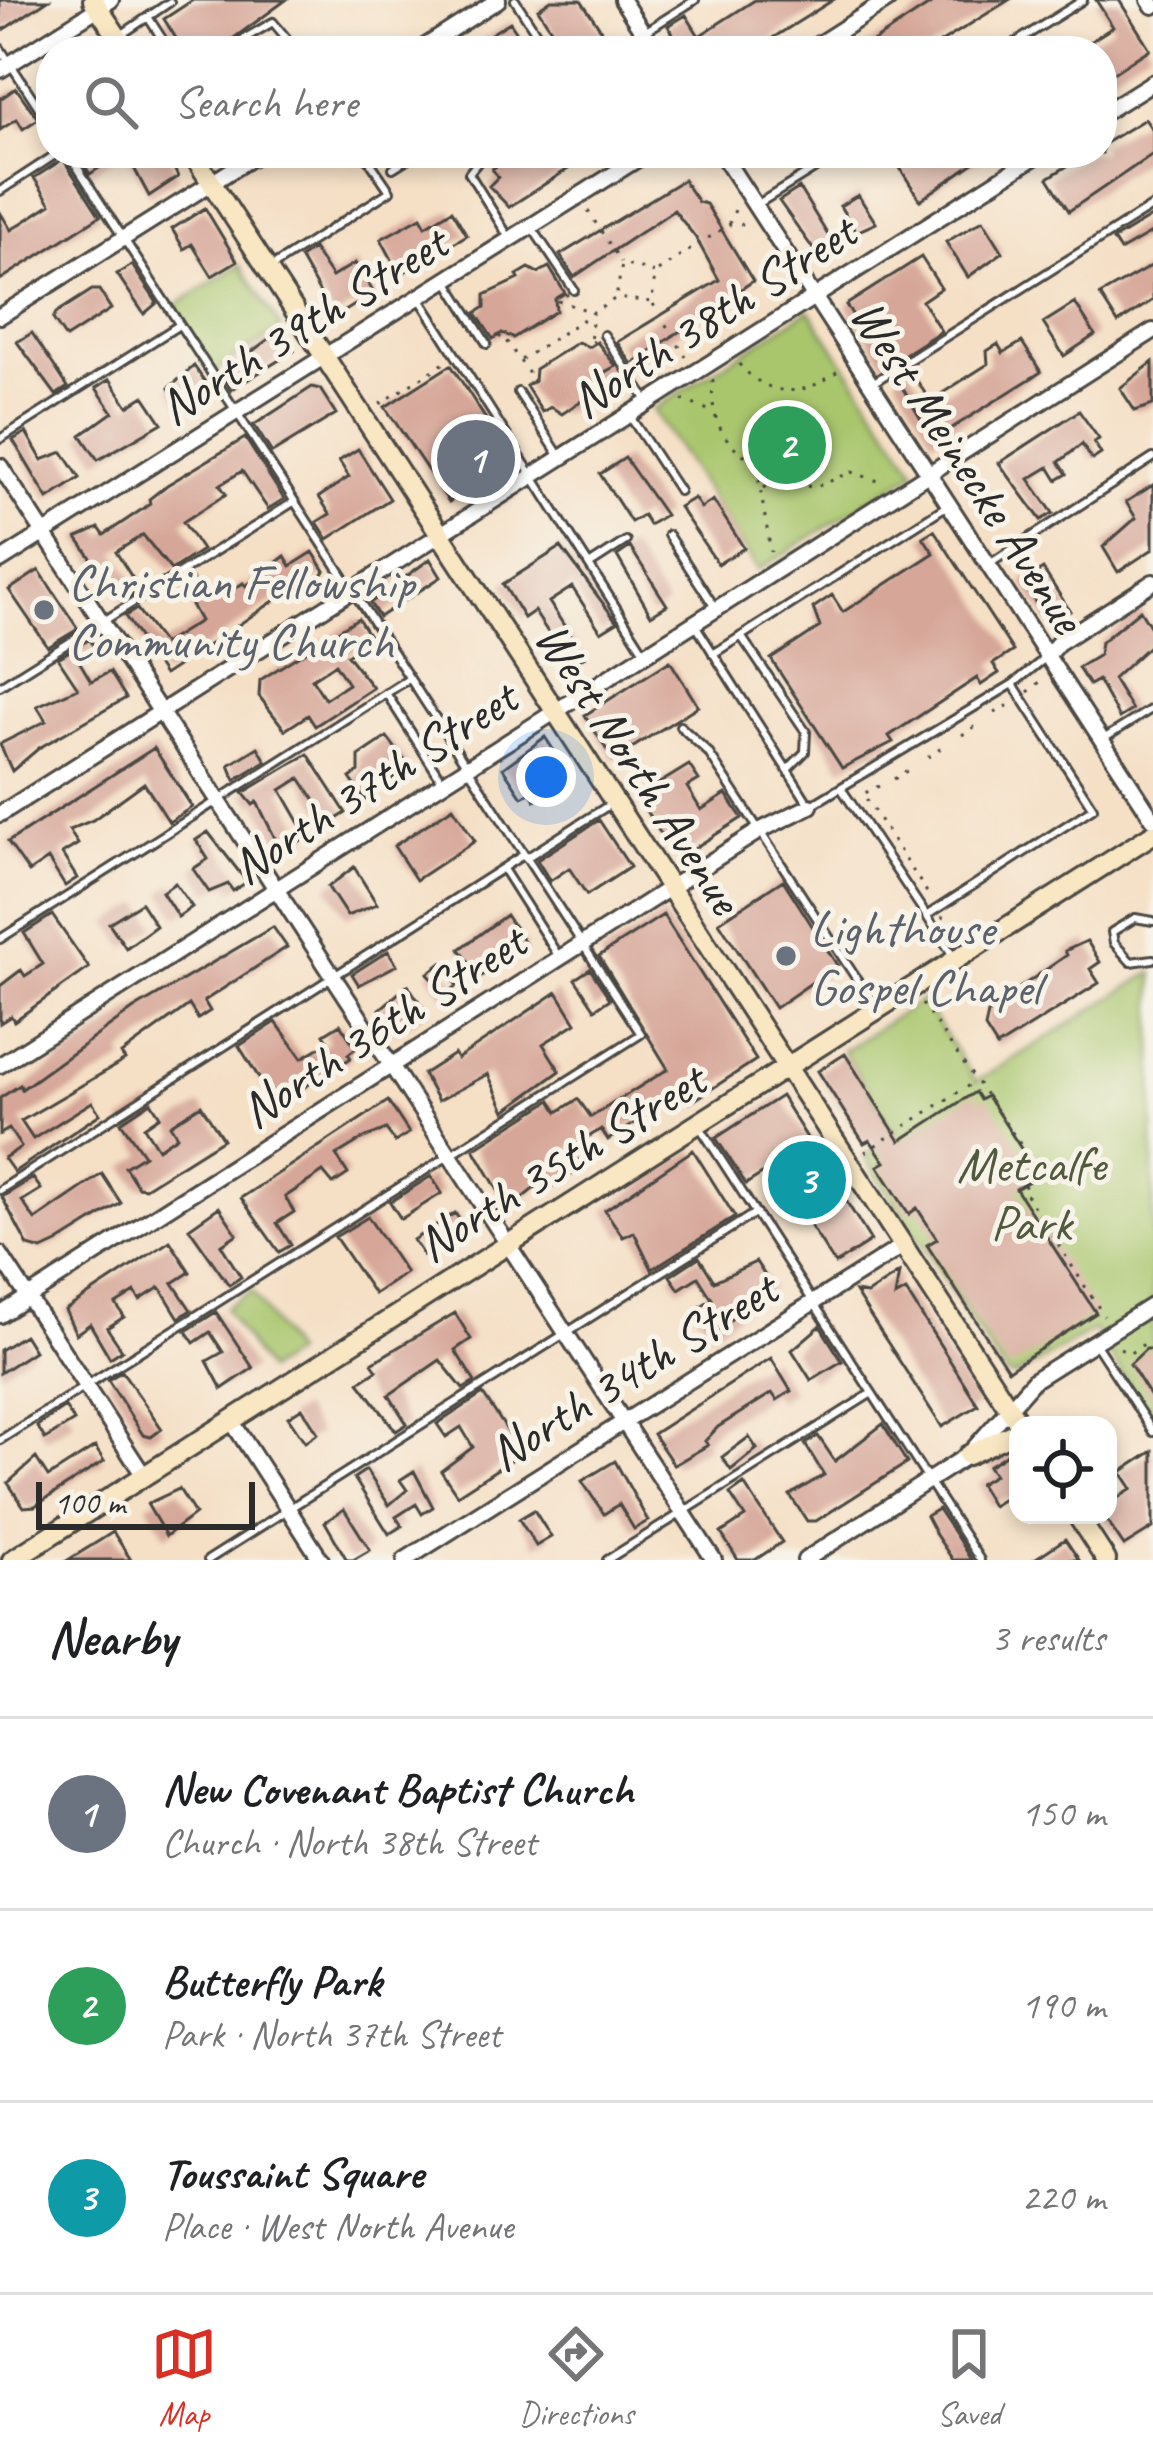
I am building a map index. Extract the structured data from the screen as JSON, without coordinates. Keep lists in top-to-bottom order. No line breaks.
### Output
{"streets":{"main road":["West North Avenue","North 35th Street"],"street":["North 38th Street","North 39th Street","West Meinecke Avenue","North 37th Street","North 36th Street","North 34th Street"]},"crossings":[["North 38th Street","West Meinecke Avenue"],["North 38th Street","West North Avenue"],["North 39th Street","West North Avenue"],["West Meinecke Avenue","North 37th Street"],["West North Avenue","North 37th Street"],["West North Avenue","North 36th Street"],["West North Avenue","North 35th Street"],["West North Avenue","North 34th Street"]],"parks":["Metcalfe Park"],"places":["Christian Fellowship Community Church","Lighthouse Gospel Chapel"],"scale_bar":"100 m","page":{"search":"Search here","pins":["2","1","3"],"scale":"100 m","heading":["Nearby","3 results"],"list":[{"mark":"1","name":"New Covenant Baptist Church","note":"Church · North 38th Street","value":"150 m"},{"mark":"2","name":"Butterfly Park","note":"Park · North 37th Street","value":"190 m"},{"mark":"3","name":"Toussaint Square","note":"Place · West North Avenue","value":"220 m"}],"nav":["Map","Directions","Saved"]}}
